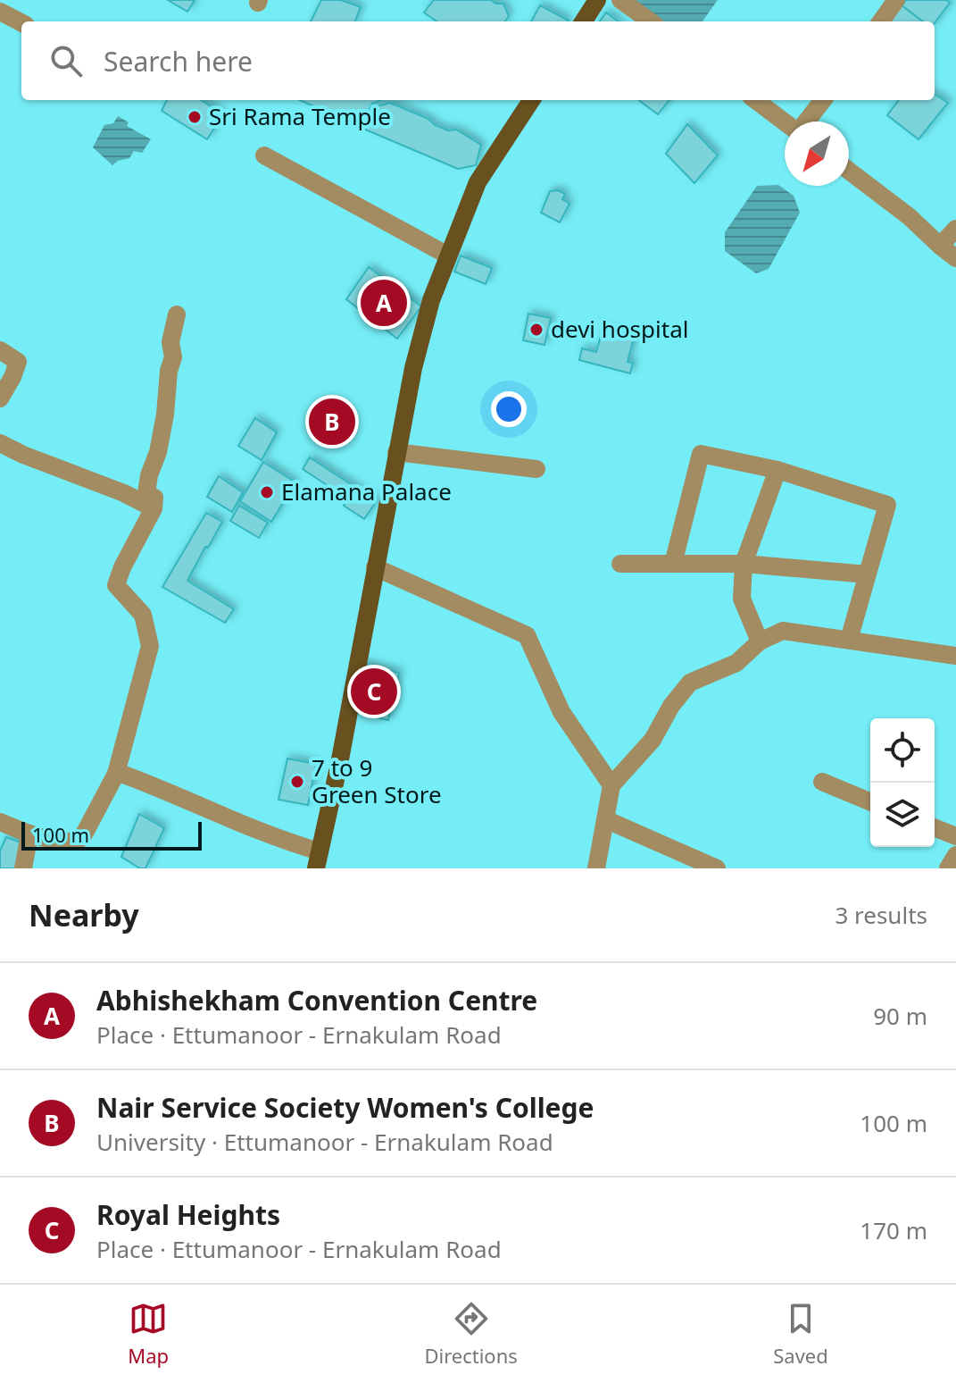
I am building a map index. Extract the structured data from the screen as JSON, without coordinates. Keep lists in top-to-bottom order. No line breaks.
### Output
{"places":["Sri Rama Temple","devi hospital","Elamana Palace","7 to 9 Green Store"],"scale_bar":"100 m","north":"bottom left","page":{"search":"Search here","pins":["A","B","C"],"scale":"100 m","heading":["Nearby","3 results"],"list":[{"mark":"A","name":"Abhishekham Convention Centre","note":"Place · Ettumanoor - Ernakulam Road","value":"90 m"},{"mark":"B","name":"Nair Service Society Women's College","note":"University · Ettumanoor - Ernakulam Road","value":"100 m"},{"mark":"C","name":"Royal Heights","note":"Place · Ettumanoor - Ernakulam Road","value":"170 m"}],"nav":["Map","Directions","Saved"]}}
